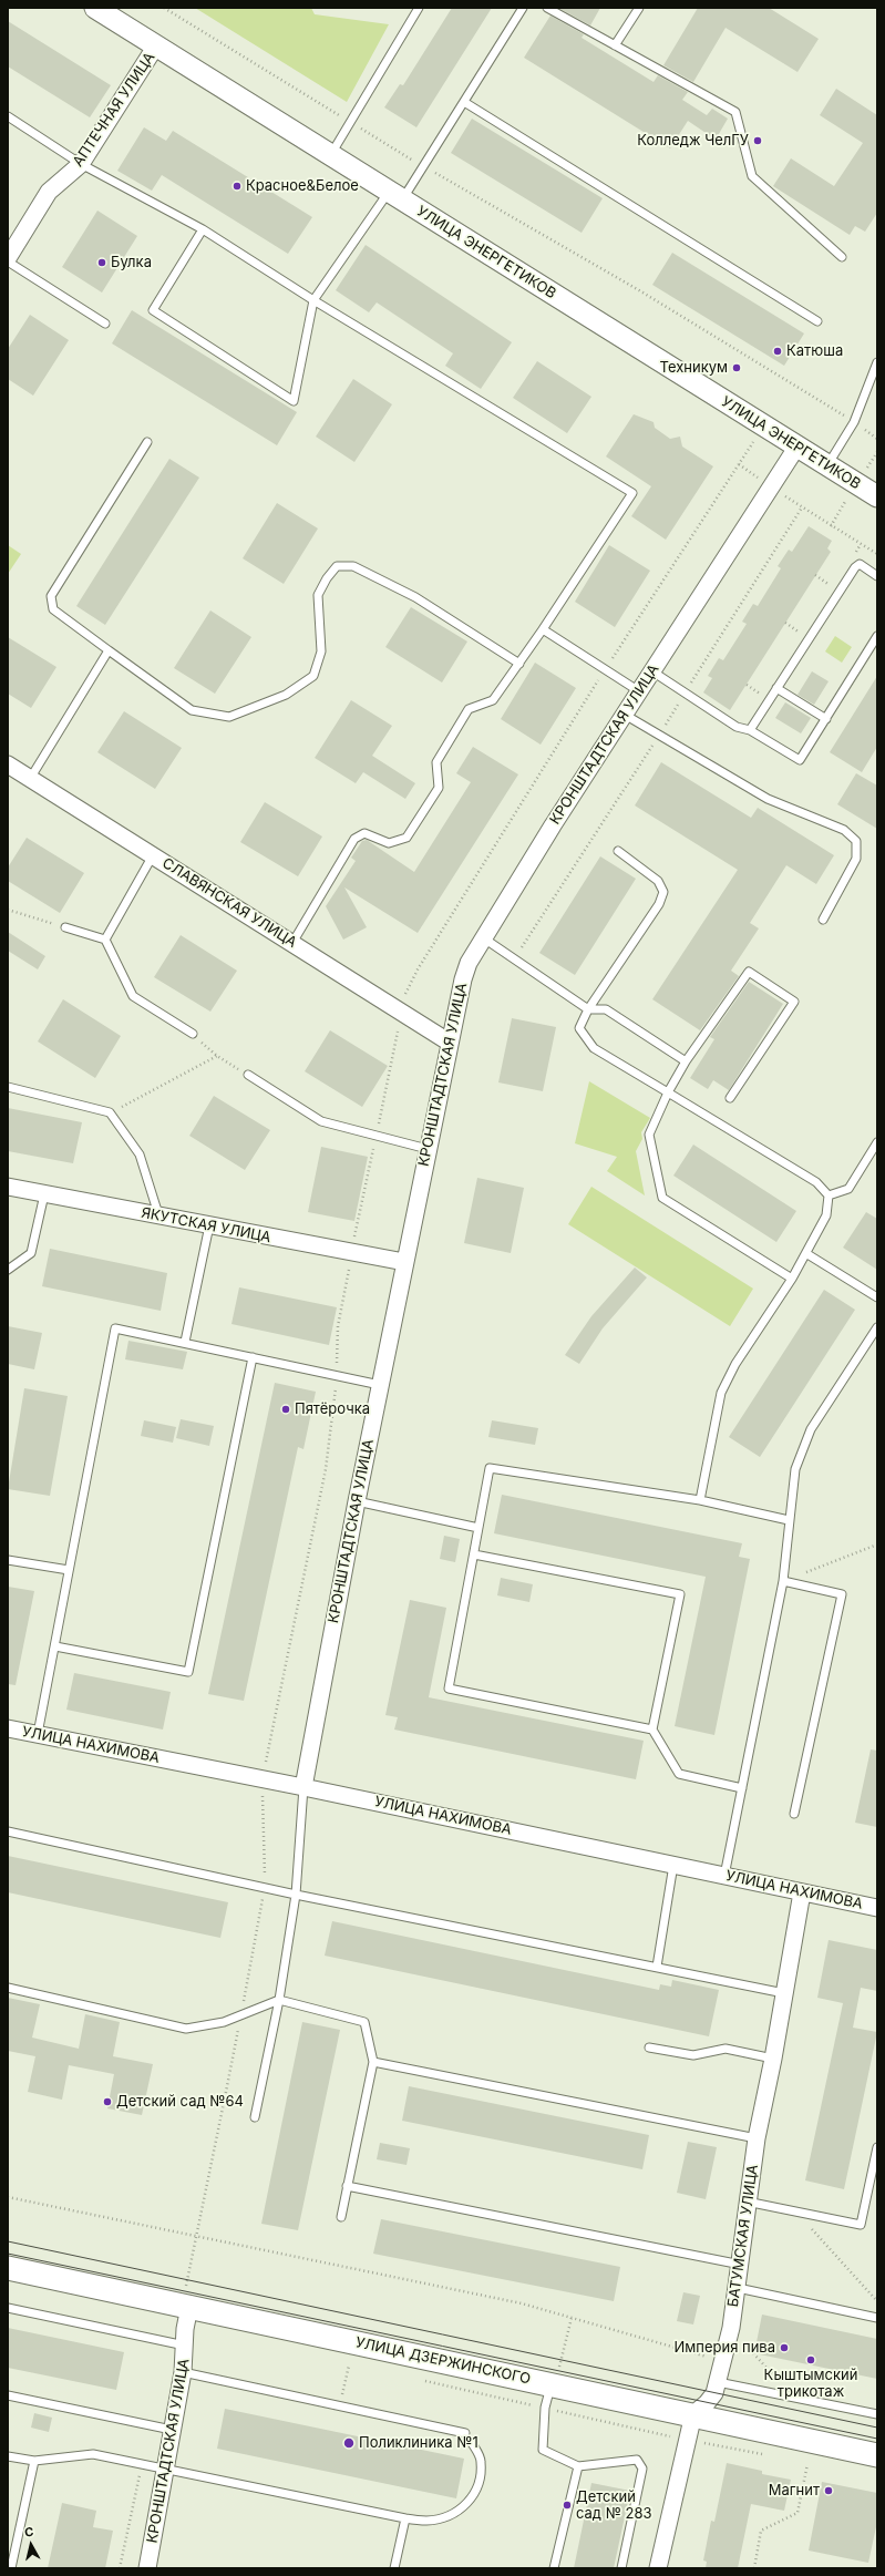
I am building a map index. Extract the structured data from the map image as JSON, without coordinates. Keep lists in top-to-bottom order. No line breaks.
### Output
{"streets":{"main road":["УЛИЦА ДЗЕРЖИНСКОГО"],"street":["АПТЕЧНАЯ УЛИЦА","УЛИЦА ЭНЕРГЕТИКОВ","КРОНШТАДТСКАЯ УЛИЦА","СЛАВЯНСКАЯ УЛИЦА","ЯКУТСКАЯ УЛИЦА","УЛИЦА НАХИМОВА","БАТУМСКАЯ УЛИЦА"]},"crossings":[["АПТЕЧНАЯ УЛИЦА","УЛИЦА ЭНЕРГЕТИКОВ"],["УЛИЦА ЭНЕРГЕТИКОВ","КРОНШТАДТСКАЯ УЛИЦА"],["КРОНШТАДТСКАЯ УЛИЦА","СЛАВЯНСКАЯ УЛИЦА"],["КРОНШТАДТСКАЯ УЛИЦА","ЯКУТСКАЯ УЛИЦА"],["КРОНШТАДТСКАЯ УЛИЦА","УЛИЦА НАХИМОВА"],["КРОНШТАДТСКАЯ УЛИЦА","УЛИЦА ДЗЕРЖИНСКОГО"],["УЛИЦА НАХИМОВА","БАТУМСКАЯ УЛИЦА"],["БАТУМСКАЯ УЛИЦА","УЛИЦА ДЗЕРЖИНСКОГО"]],"places":["Колледж ЧелГУ","Красное&Белое","Булка","Катюша","Техникум","Пятёрочка","Детский сад №64","Империя пива","Кыштымский трикотаж","Поликлиника №1","Магнит","Детский сад № 283"],"north":"top"}
